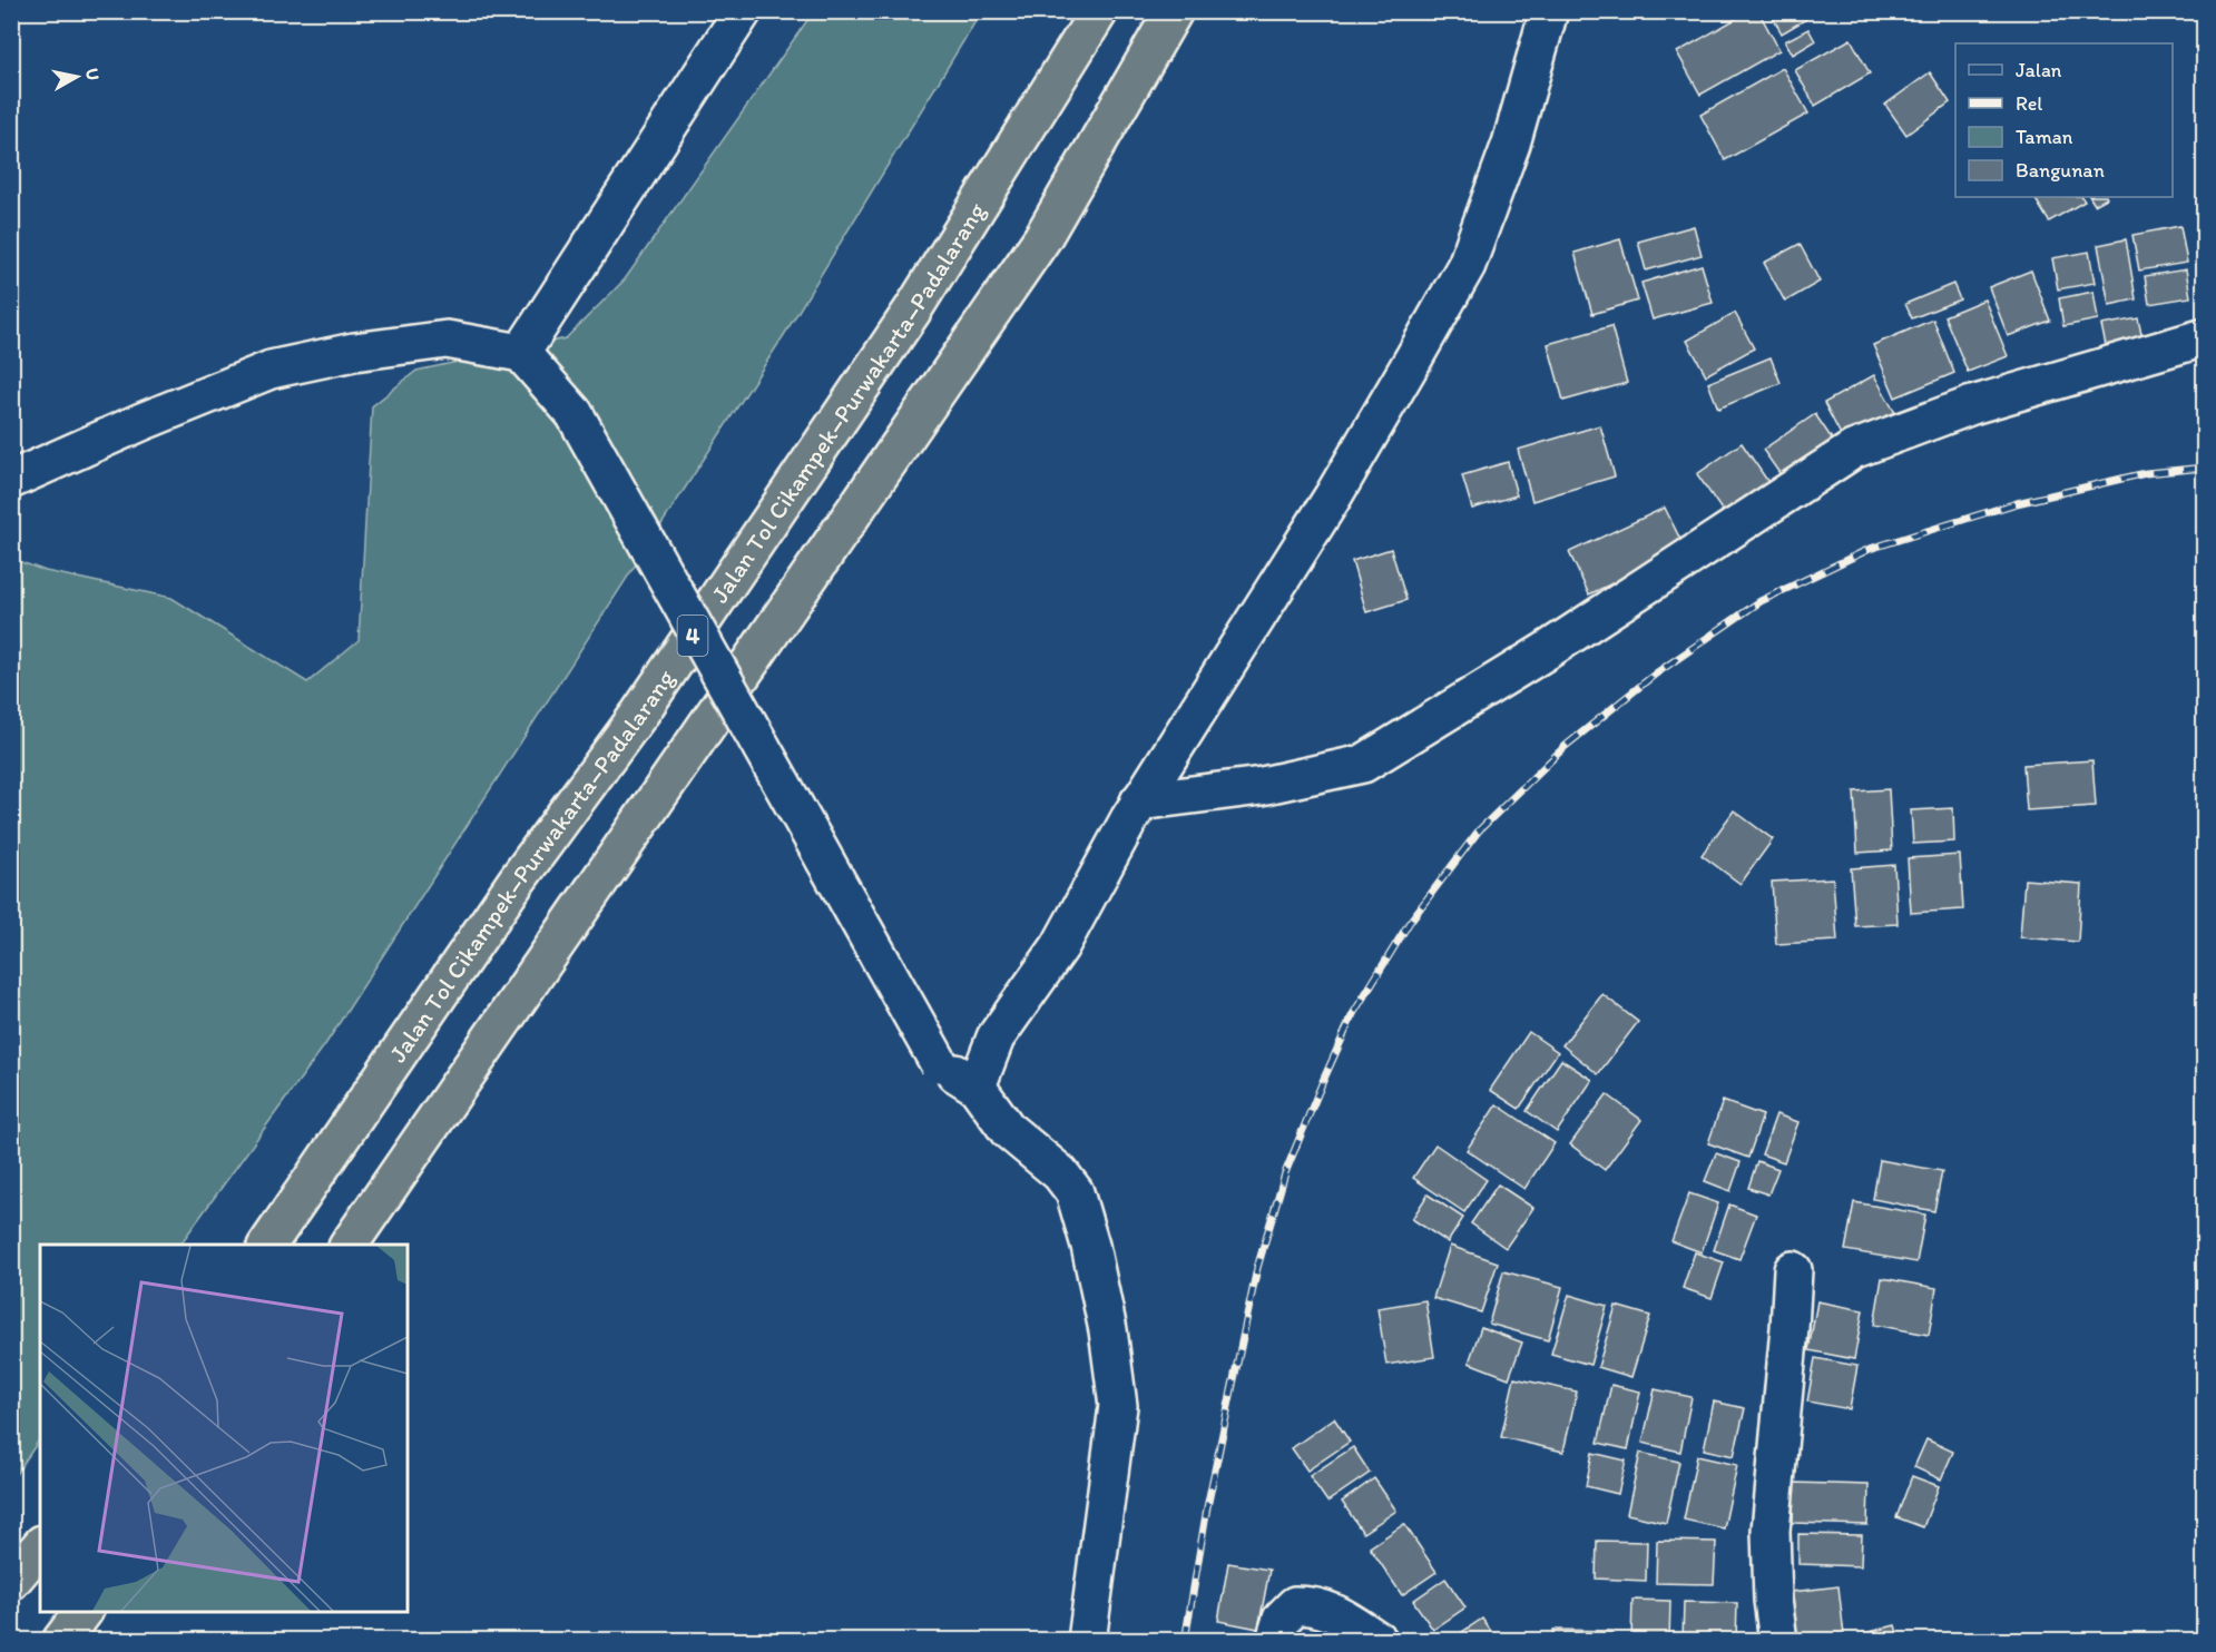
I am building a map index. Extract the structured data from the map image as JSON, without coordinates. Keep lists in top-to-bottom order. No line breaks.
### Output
{"streets":{"highway":["Jalan Tol Cikampek–Purwakarta–Padalarang","4"]},"legend":["Jalan","Rel","Taman","Bangunan"],"north":"right"}
